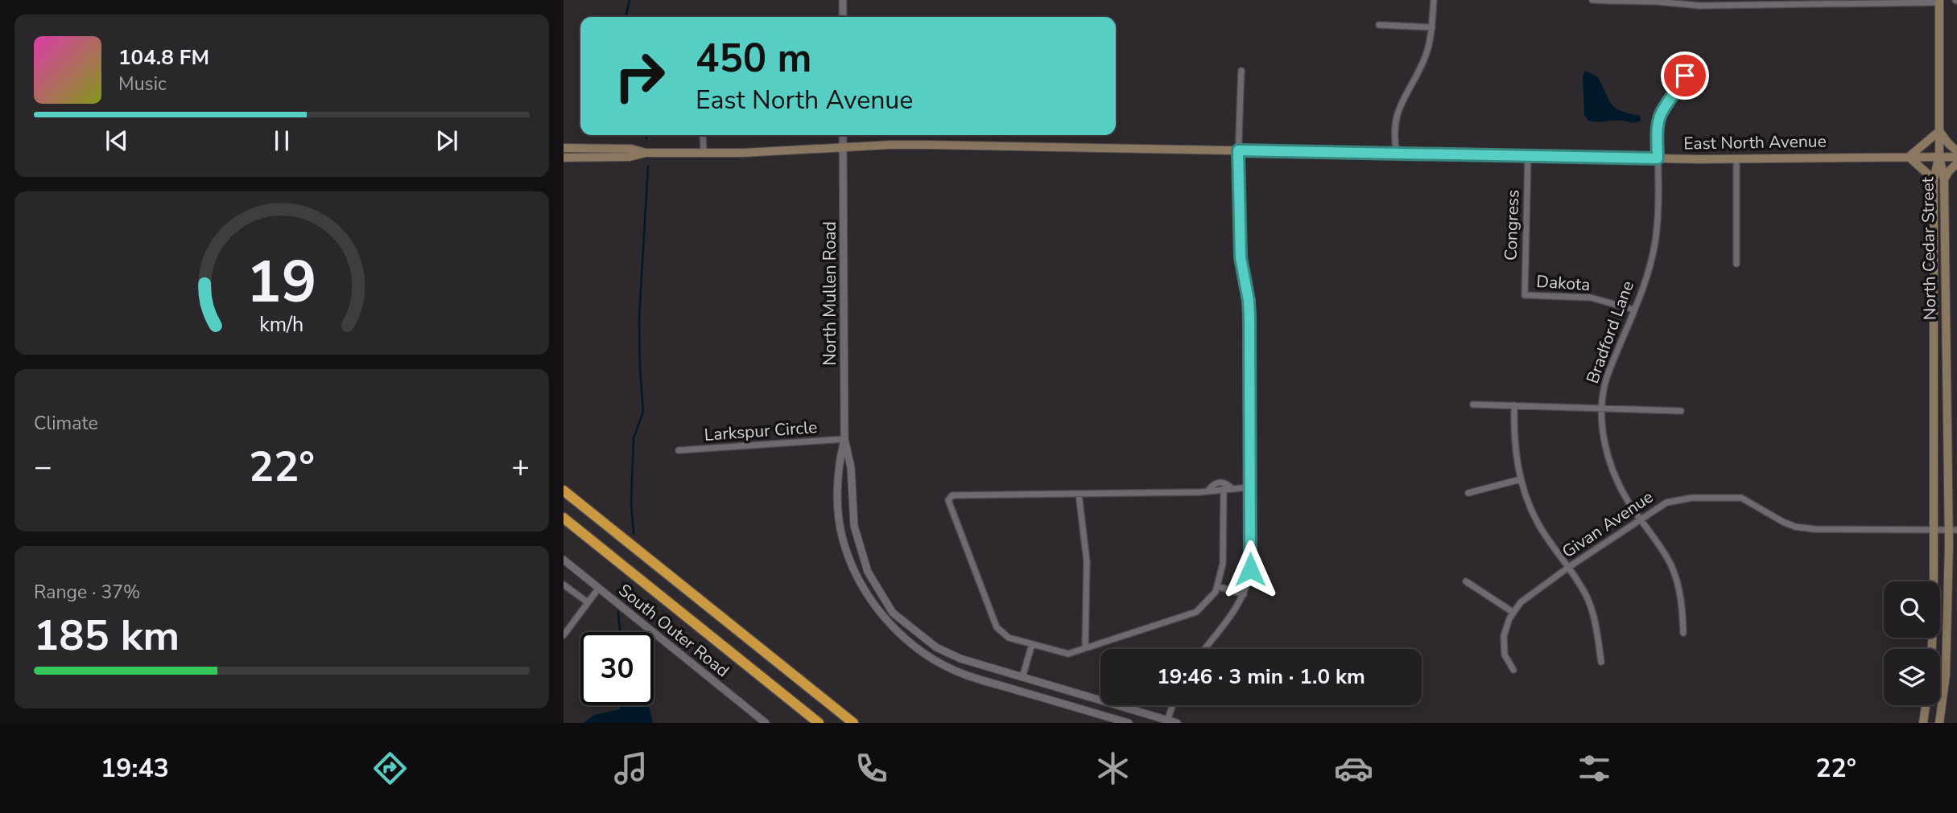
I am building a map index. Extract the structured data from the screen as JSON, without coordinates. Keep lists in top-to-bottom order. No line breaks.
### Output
{"streets":{"main road":["East North Avenue","North Cedar Street"],"street":["Congress","Dakota","North Mullen Road","Bradford Lane","Larkspur Circle","Givan Avenue","South Outer Road"]},"crossings":[["East North Avenue","Congress"],["East North Avenue","North Cedar Street"],["East North Avenue","North Mullen Road"],["East North Avenue","Bradford Lane"],["Congress","Dakota"],["North Cedar Street","Givan Avenue"],["Dakota","Bradford Lane"],["North Mullen Road","Larkspur Circle"],["Bradford Lane","Givan Avenue"]],"page":{"turn":["450 m","East North Avenue"],"song":["104.8 FM","Music"],"tile":["Climate",["Range · 37%","185 km"]],"heat":["−","22°","+"],"limit":"30","trip":"19:46 · 3 min · 1.0 km","tabs":["19:43","22°"],"gauge":["19","km/h"]}}
